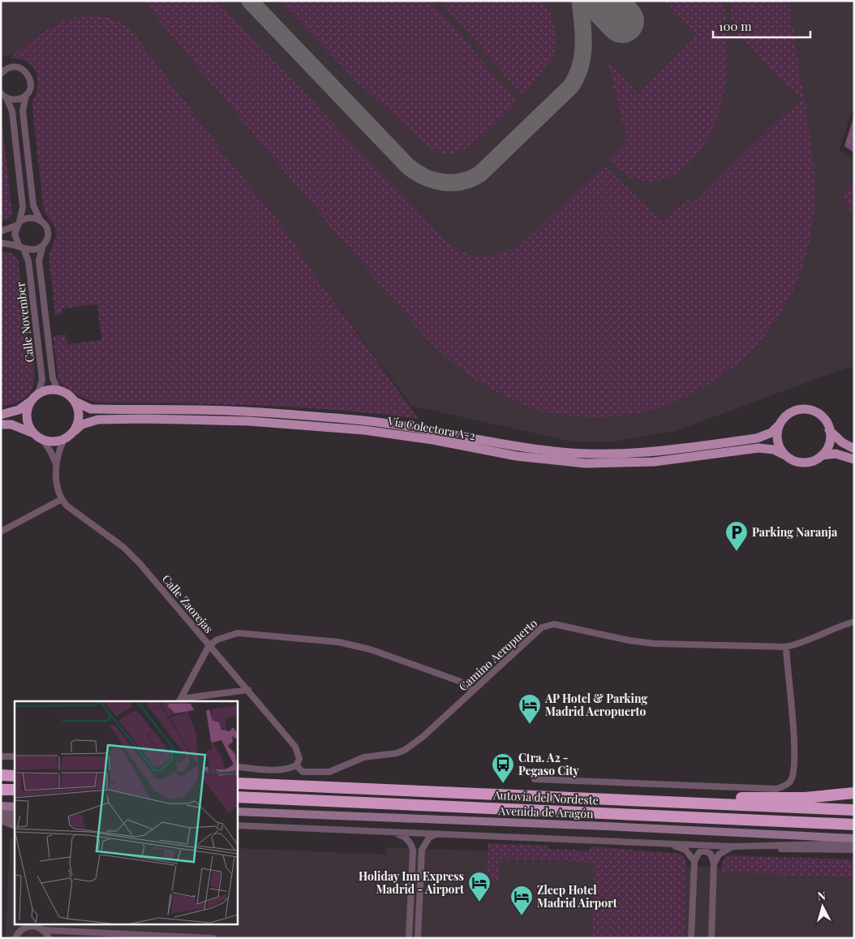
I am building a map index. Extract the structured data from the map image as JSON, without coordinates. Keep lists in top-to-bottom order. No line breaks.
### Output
{"streets":{"highway":["Autovía del Nordeste"],"main road":["Vía Colectora A-2"],"street":["Calle November","Calle Zaorejas","Camino Aeropuerto","Avenida de Aragón"]},"crossings":[["Calle November","Vía Colectora A-2"],["Calle Zaorejas","Camino Aeropuerto"]],"places":{"parking":["Parking Naranja"],"hotel":["AP Hotel & Parking Madrid Aeropuerto","Holiday Inn Express Madrid - Airport","Zleep Hotel Madrid Airport"],"bus stop":["Ctra. A2 - Pegaso City"]},"scale_bar":"100 m","north":"top"}
